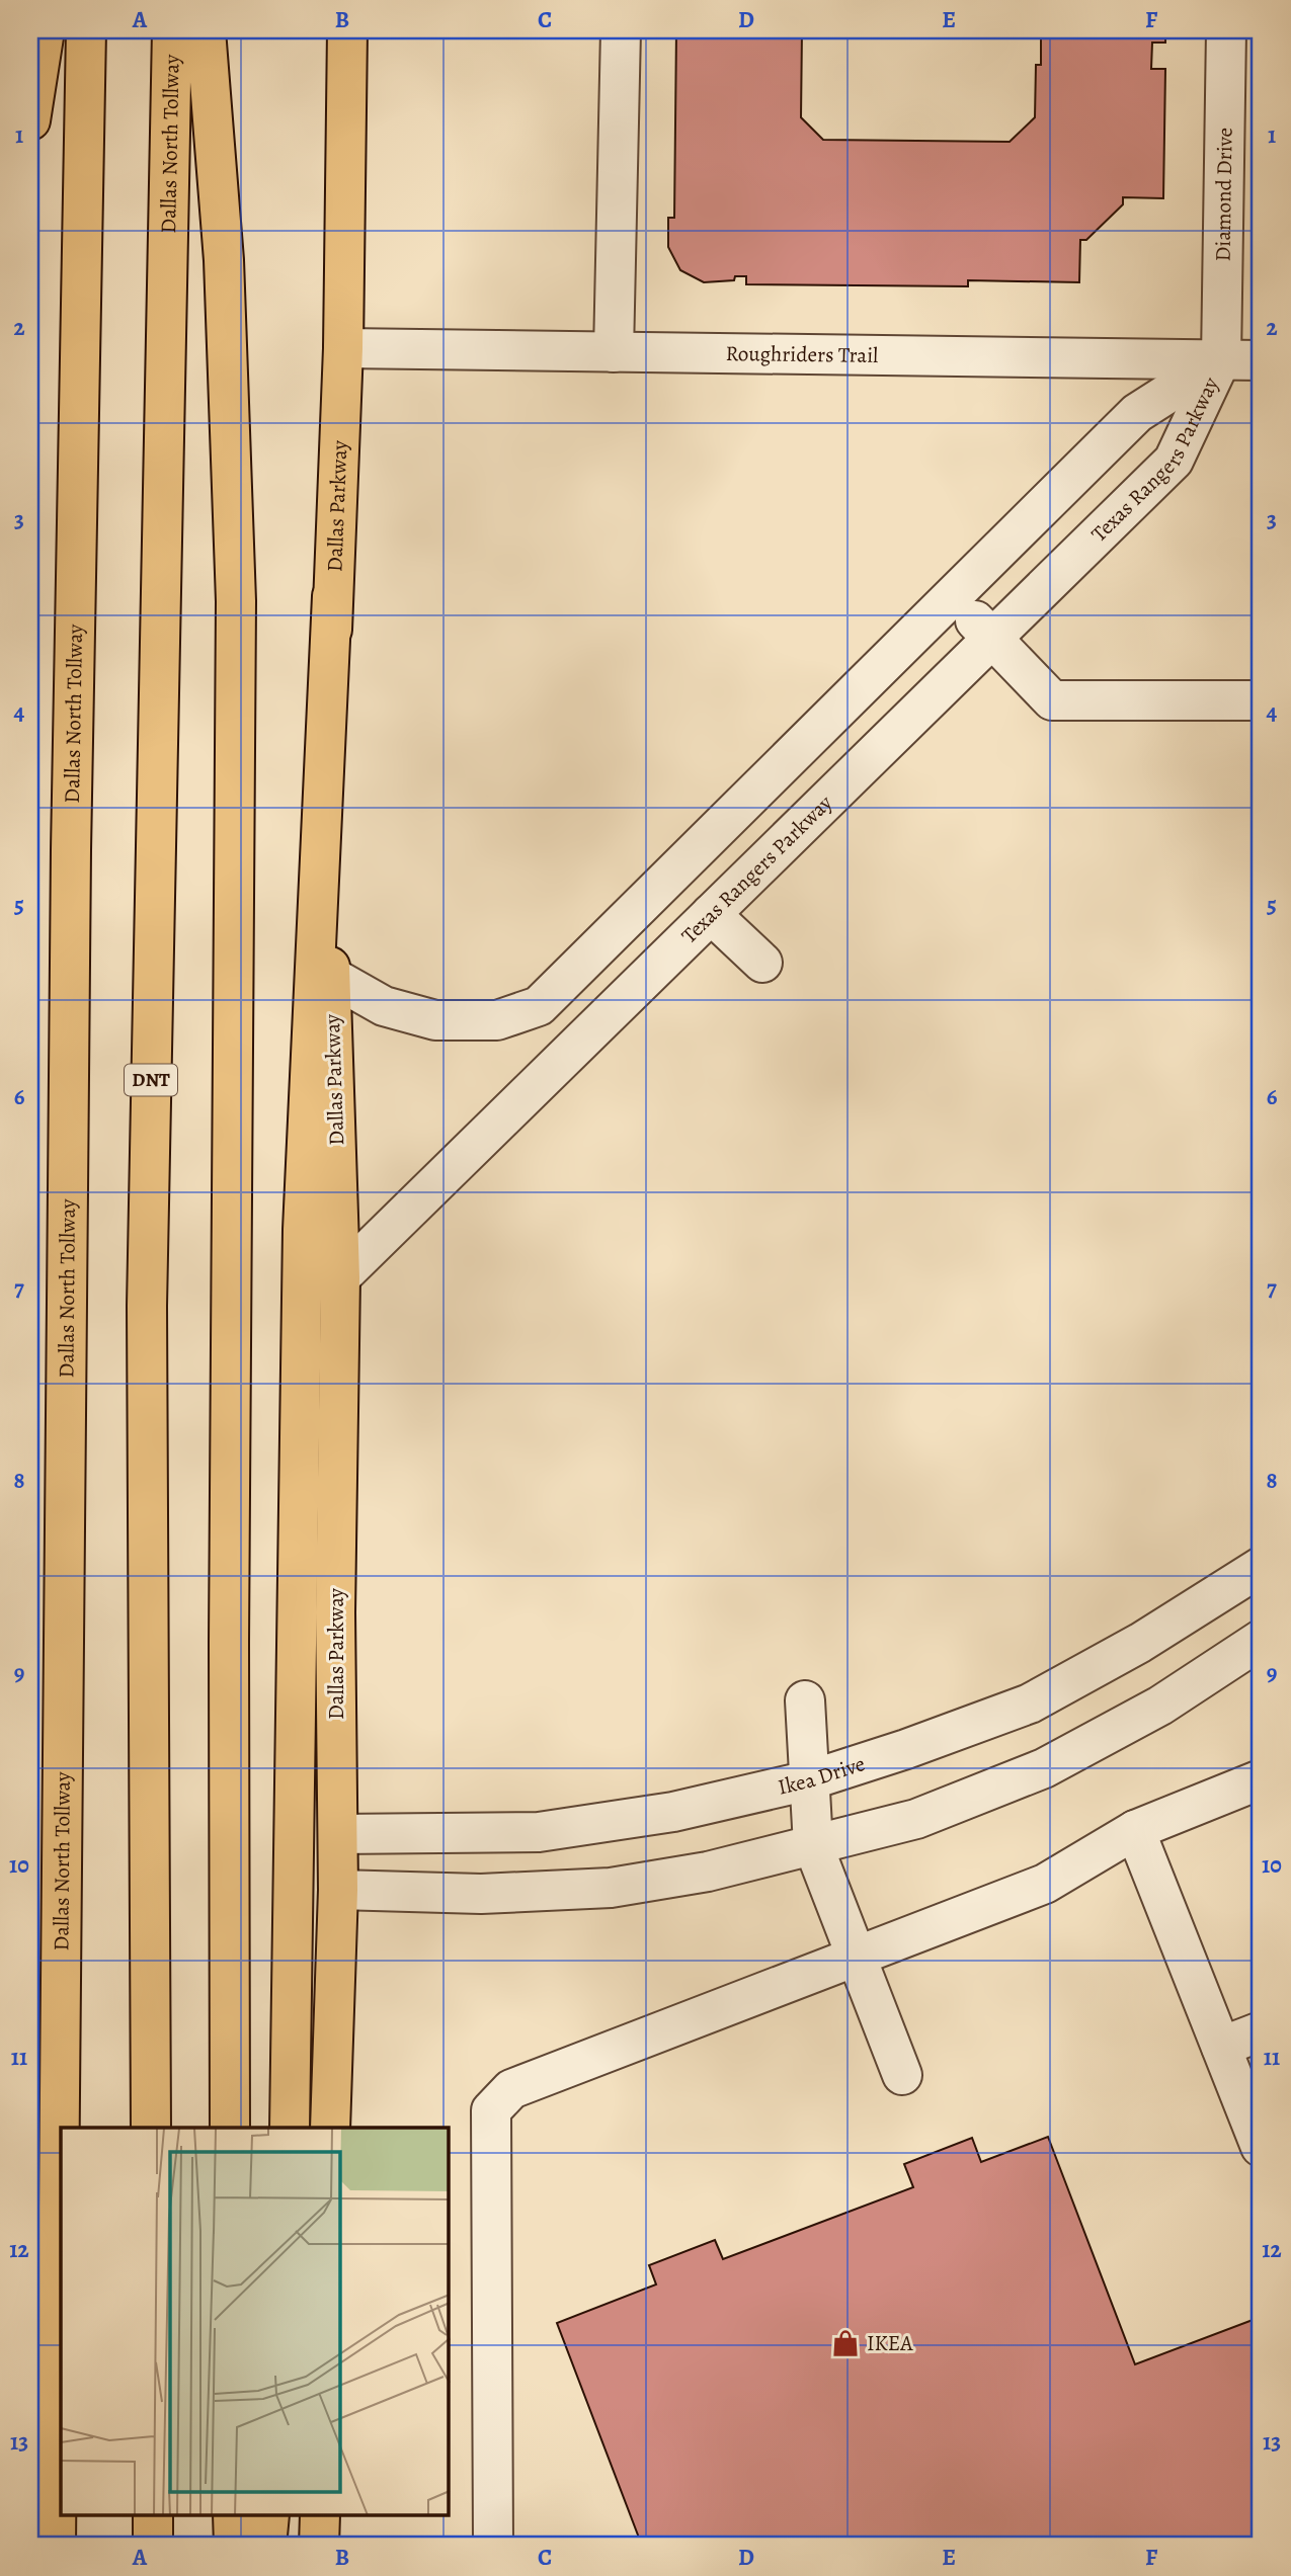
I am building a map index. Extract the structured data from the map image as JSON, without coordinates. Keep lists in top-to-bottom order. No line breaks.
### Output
{"streets":{"main road":["Dallas North Tollway","Dallas Parkway","DNT"],"street":["Diamond Drive","Roughriders Trail","Texas Rangers Parkway","Ikea Drive"]},"crossings":[["Diamond Drive","Roughriders Trail"],["Diamond Drive","Texas Rangers Parkway"],["Roughriders Trail","Texas Rangers Parkway"],["Roughriders Trail","Dallas Parkway"],["Texas Rangers Parkway","Dallas Parkway"],["Dallas Parkway","Ikea Drive"]],"places":{"shop":["IKEA"]},"grid":{"columns":["A","B","C","D","E","F"],"rows":["1","2","3","4","5","6","7","8","9","10","11","12","13"]}}
